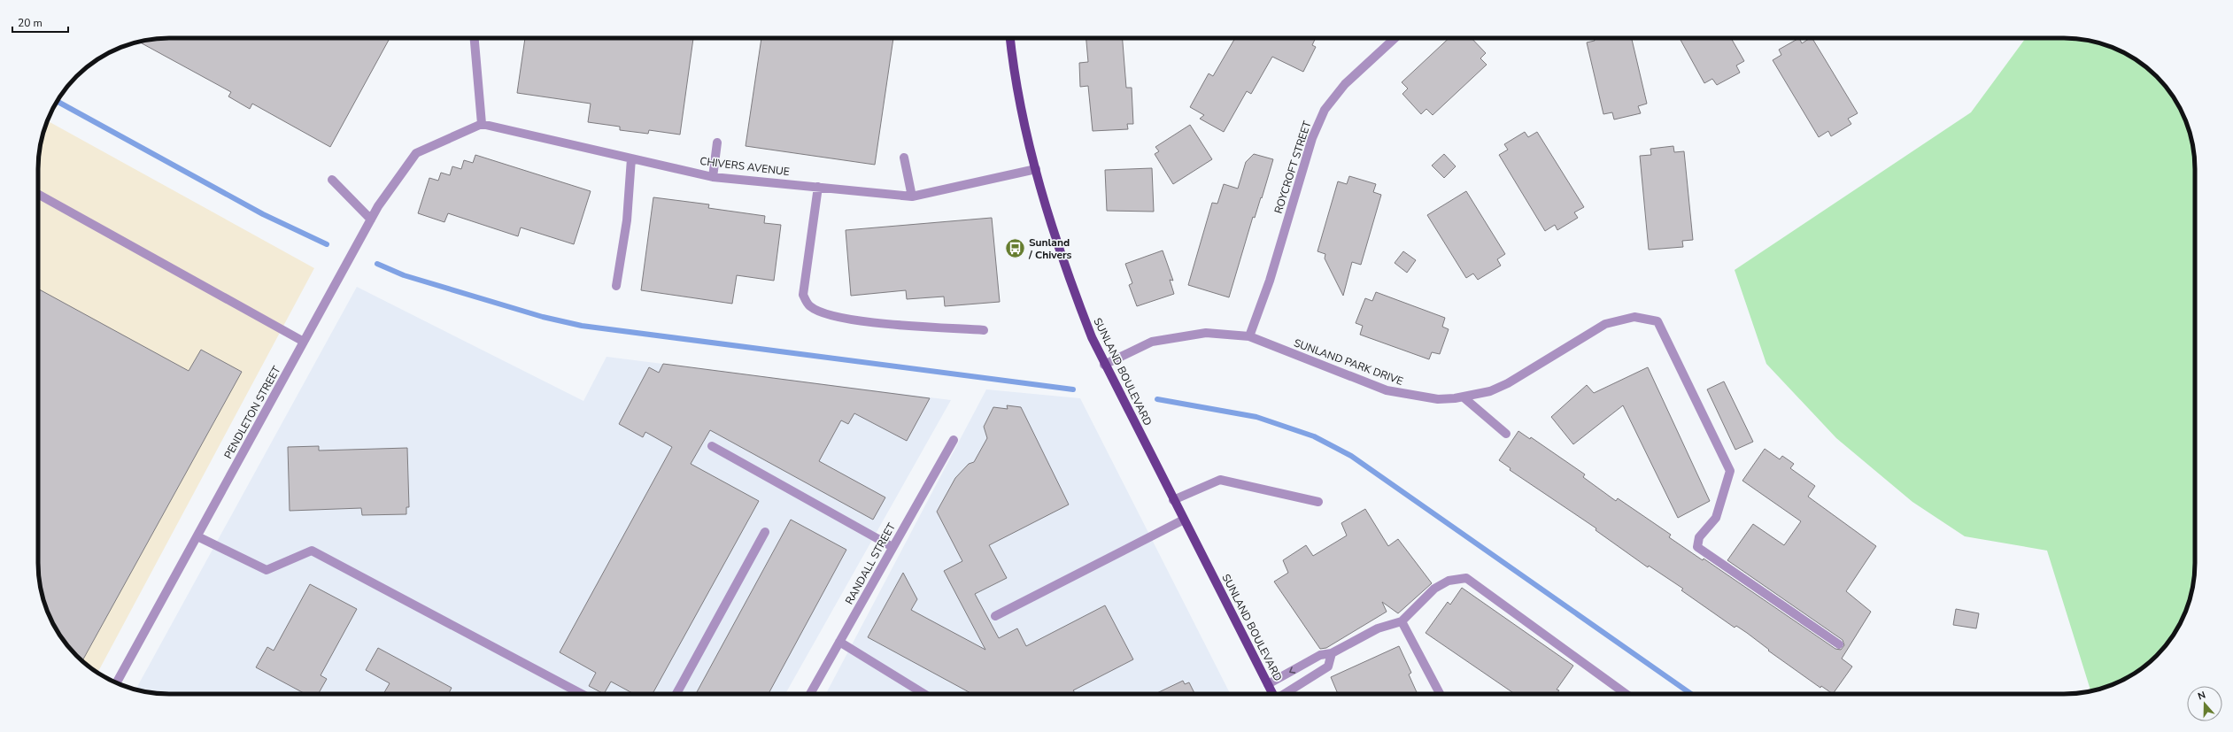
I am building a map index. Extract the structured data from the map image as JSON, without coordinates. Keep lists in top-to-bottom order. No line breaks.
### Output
{"streets":{"main road":["SUNLAND BOULEVARD"],"street":["CHIVERS AVENUE","ROYCROFT STREET","SUNLAND PARK DRIVE","PENDLETON STREET","RANDALL STREET"]},"crossings":[["CHIVERS AVENUE","SUNLAND BOULEVARD"],["CHIVERS AVENUE","PENDLETON STREET"],["ROYCROFT STREET","SUNLAND PARK DRIVE"],["SUNLAND PARK DRIVE","SUNLAND BOULEVARD"]],"places":{"bus stop":["Sunland / Chivers"]},"scale_bar":"20 m","north":"top"}
